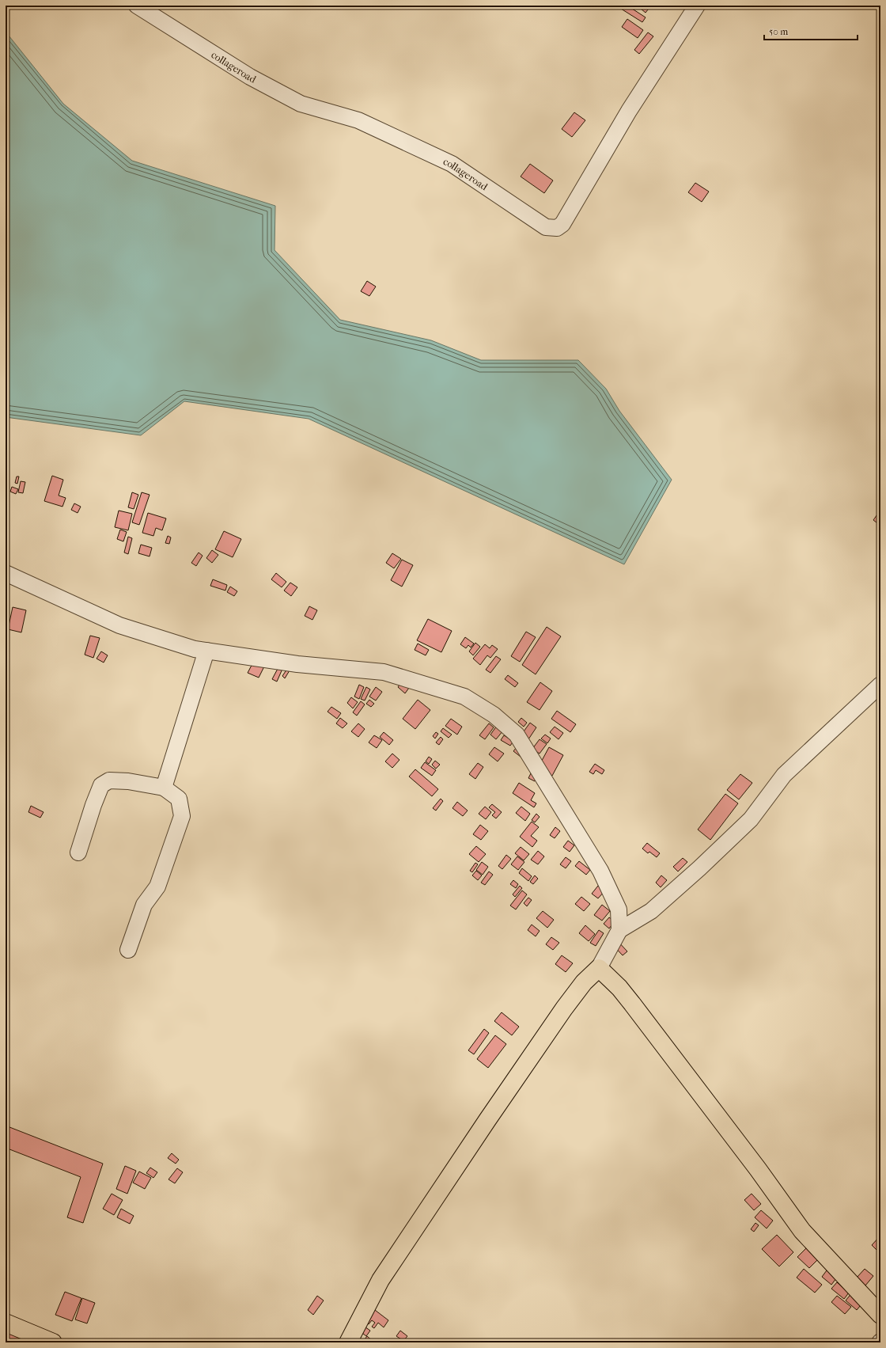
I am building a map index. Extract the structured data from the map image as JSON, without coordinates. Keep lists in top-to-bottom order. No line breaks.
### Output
{"streets":{"street":["collageroad"]},"scale_bar":"50 m"}
